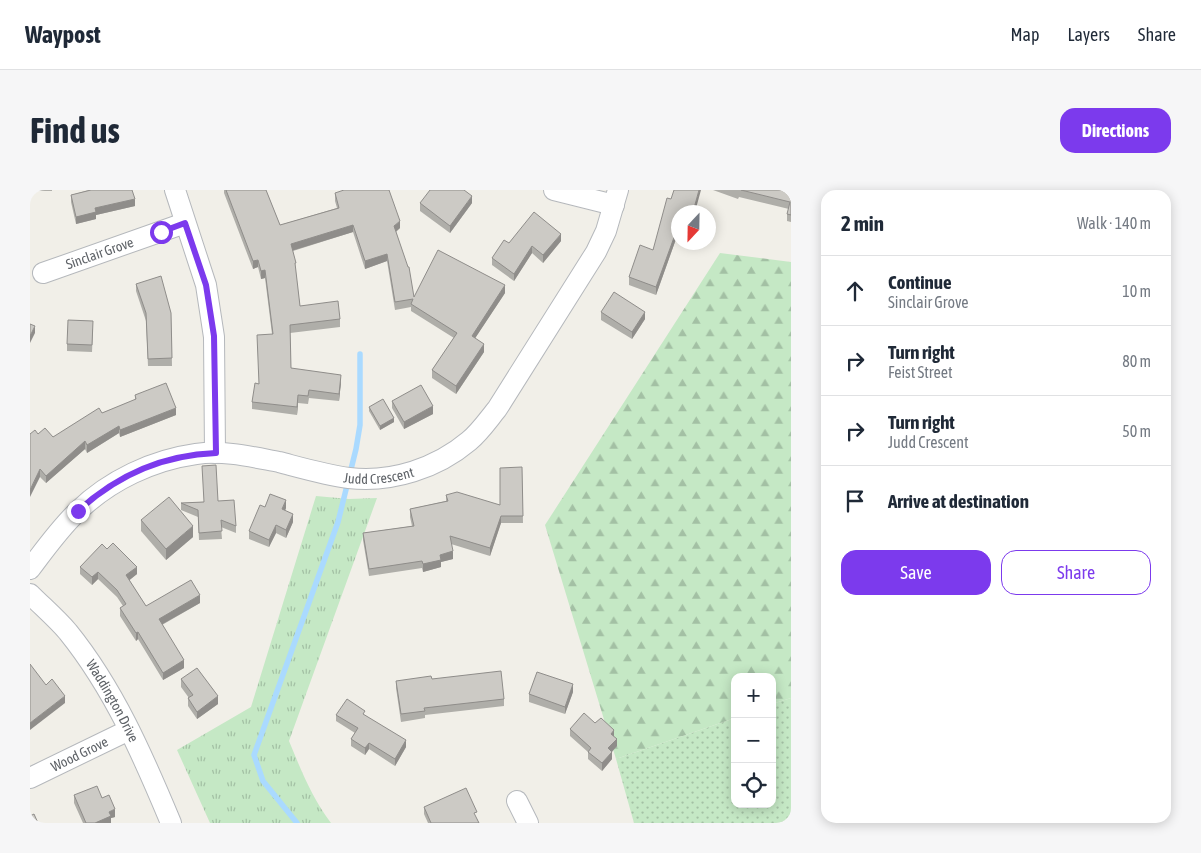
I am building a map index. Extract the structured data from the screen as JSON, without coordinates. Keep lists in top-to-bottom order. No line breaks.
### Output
{"streets":{"street":["Sinclair Grove","Judd Crescent","Waddington Drive","Wood Grove"]},"crossings":[["Waddington Drive","Wood Grove"]],"north":"bottom","page":{"header":"Waypost","nav":["Map","Layers","Share"],"buttons":["Directions",["Save","Share"]],"title":"Find us","heading":["2 min","Walk · 140 m"],"list":[["Continue","Sinclair Grove","10 m"],["Turn right","Feist Street","80 m"],["Turn right","Judd Crescent","50 m"],"Arrive at destination"],"map_buttons":["+","−"]}}
